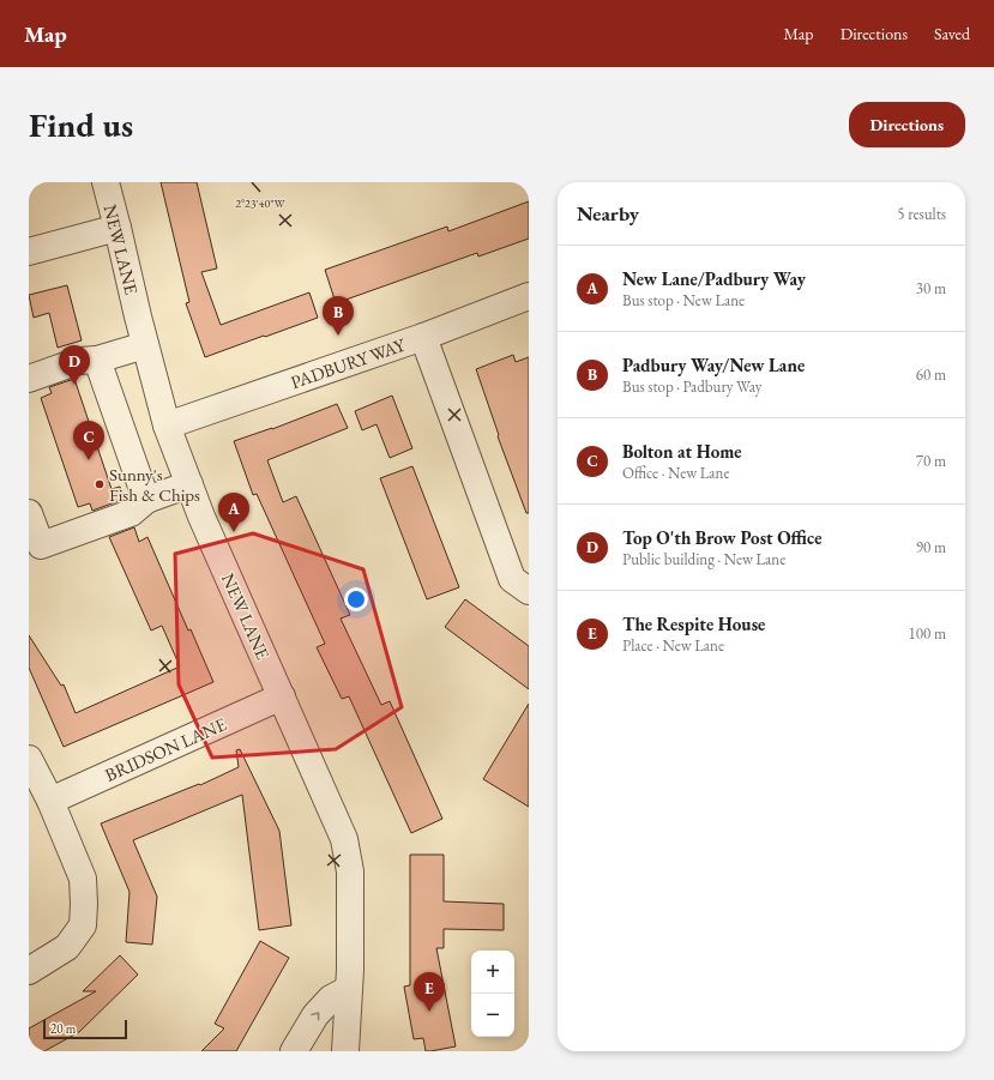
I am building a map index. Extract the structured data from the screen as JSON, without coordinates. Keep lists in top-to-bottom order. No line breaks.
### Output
{"streets":{"street":["NEW LANE","PADBURY WAY","BRIDSON LANE"]},"crossings":[["NEW LANE","PADBURY WAY"],["NEW LANE","BRIDSON LANE"]],"places":["Sunny's Fish & Chips"],"scale_bar":"20 m","page":{"header":"Map","nav":["Map","Directions","Saved"],"buttons":"Directions","title":"Find us","heading":["Nearby","5 results"],"list":[{"mark":"A","name":"New Lane/Padbury Way","note":"Bus stop · New Lane","value":"30 m"},{"mark":"B","name":"Padbury Way/New Lane","note":"Bus stop · Padbury Way","value":"60 m"},{"mark":"C","name":"Bolton at Home","note":"Office · New Lane","value":"70 m"},{"mark":"D","name":"Top O'th Brow Post Office","note":"Public building · New Lane","value":"90 m"},{"mark":"E","name":"The Respite House","note":"Place · New Lane","value":"100 m"}],"pins":["B","D","C","A","E"],"map_buttons":["+","−"],"scale":"20 m"},"coordinates":["2°23'40\"W"]}
